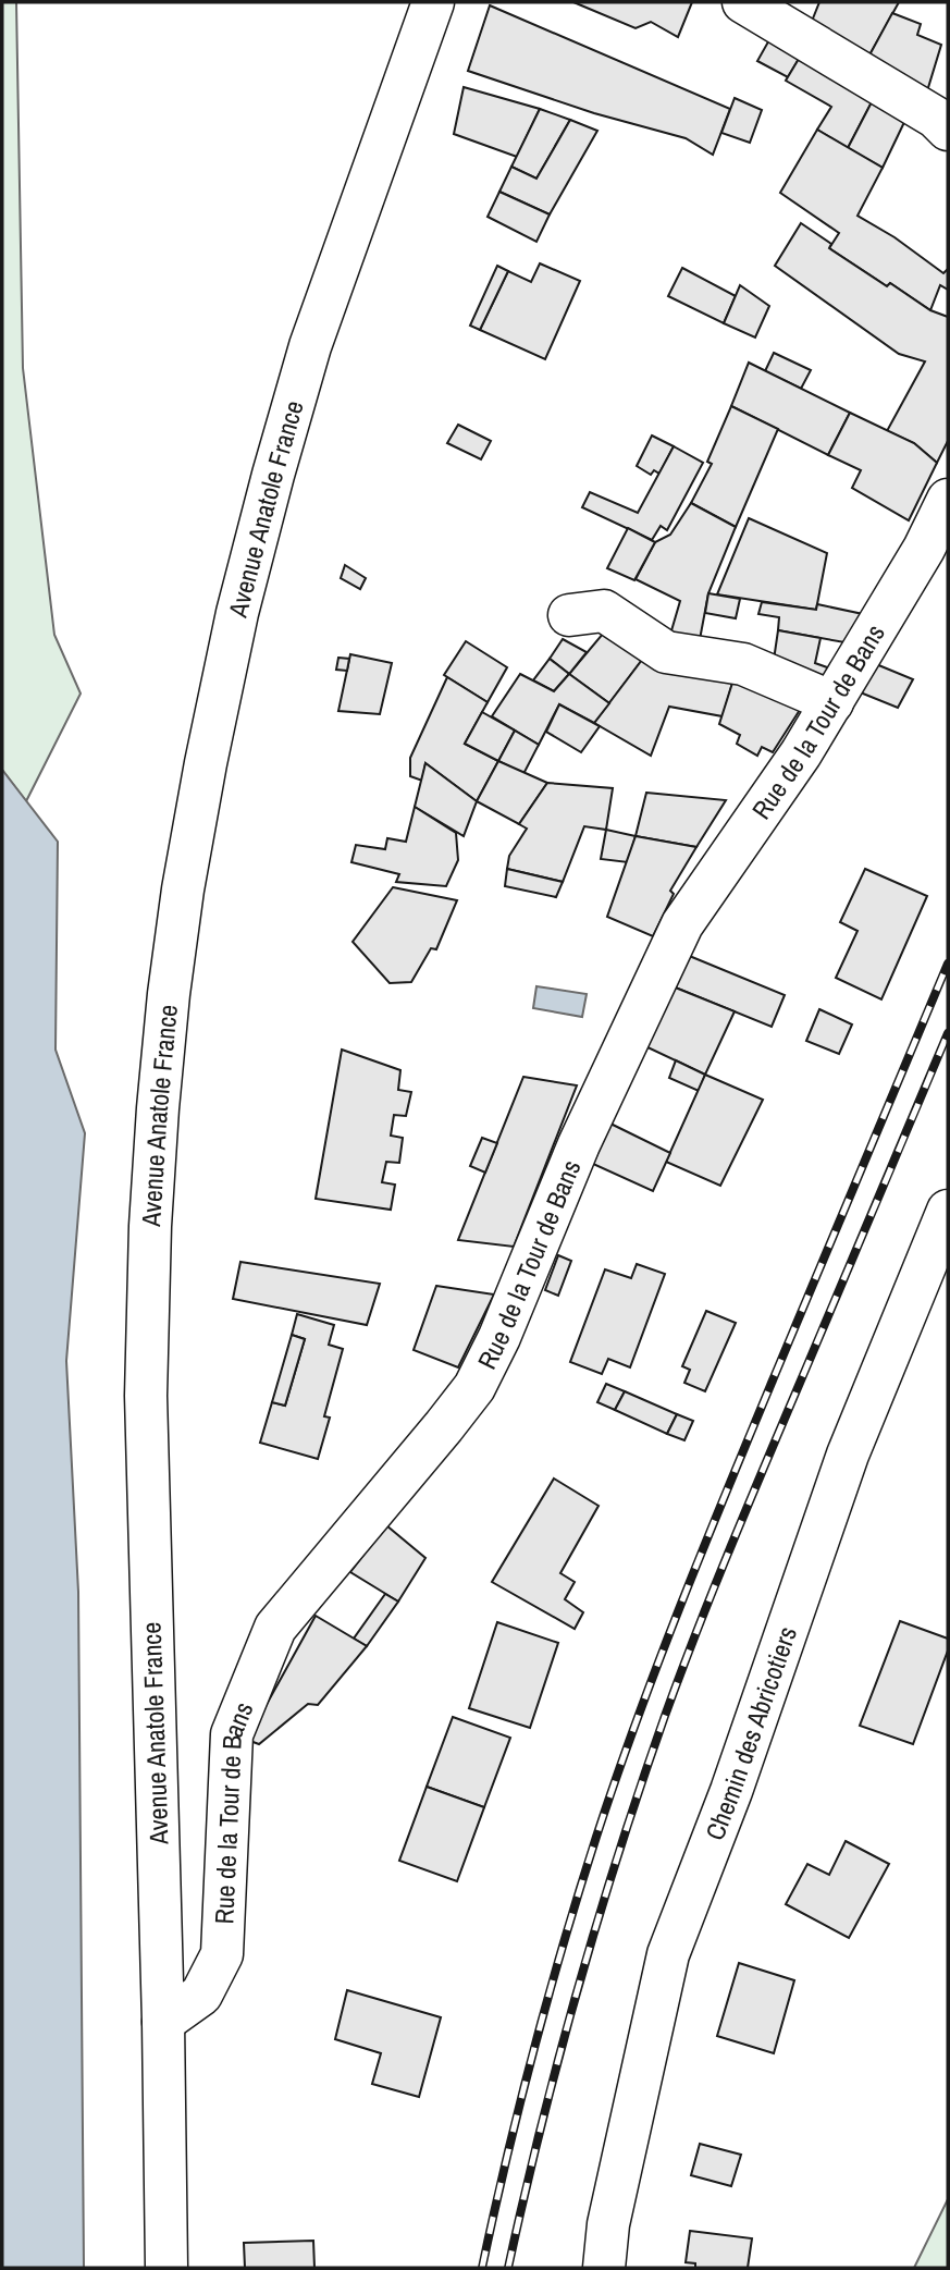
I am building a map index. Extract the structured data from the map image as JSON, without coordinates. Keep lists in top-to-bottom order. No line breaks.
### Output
{"streets":{"street":["Avenue Anatole France","Rue de la Tour de Bans","Chemin des Abricotiers"]},"crossings":[["Avenue Anatole France","Rue de la Tour de Bans"]]}
